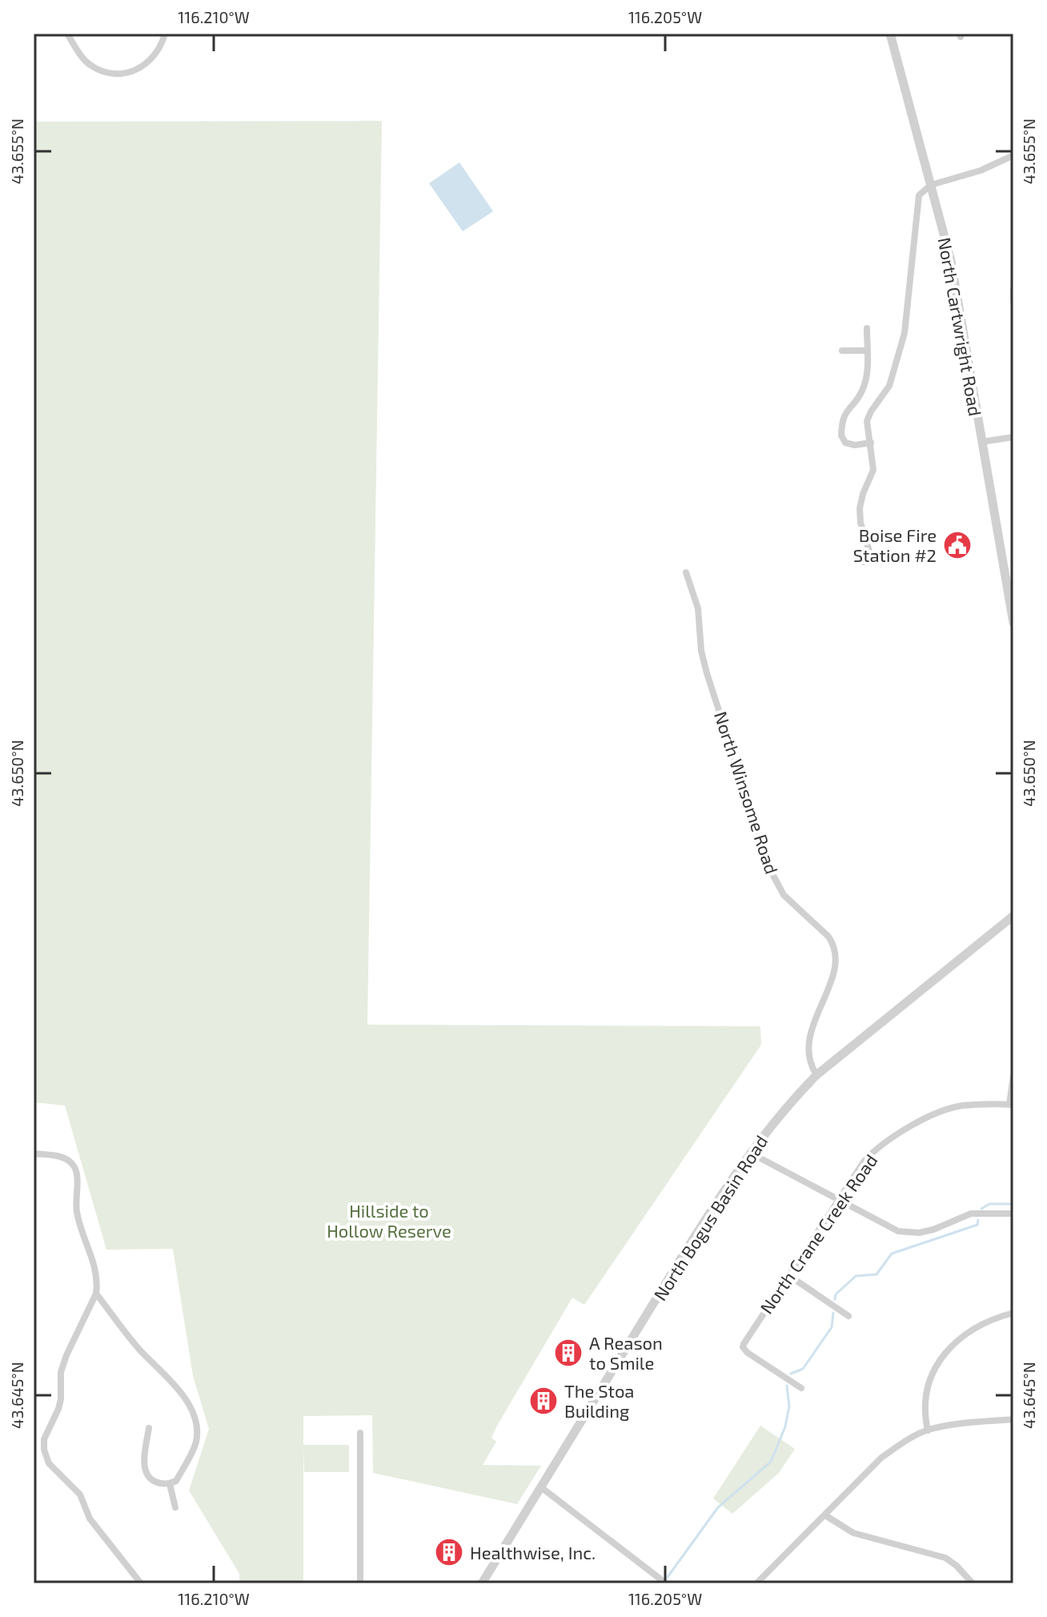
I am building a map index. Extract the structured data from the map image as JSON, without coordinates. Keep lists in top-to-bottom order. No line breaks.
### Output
{"streets":{"street":["North Cartwright Road","North Winsome Road","North Bogus Basin Road","North Crane Creek Road"]},"crossings":[["North Winsome Road","North Bogus Basin Road"]],"parks":["Hillside to Hollow Reserve"],"places":{"public building":["Boise Fire Station #2"],"building":["A Reason to Smile","The Stoa Building","Healthwise, Inc."]},"coordinates":["116.210°W","116.205°W","43.655°N","43.650°N","43.645°N"]}
